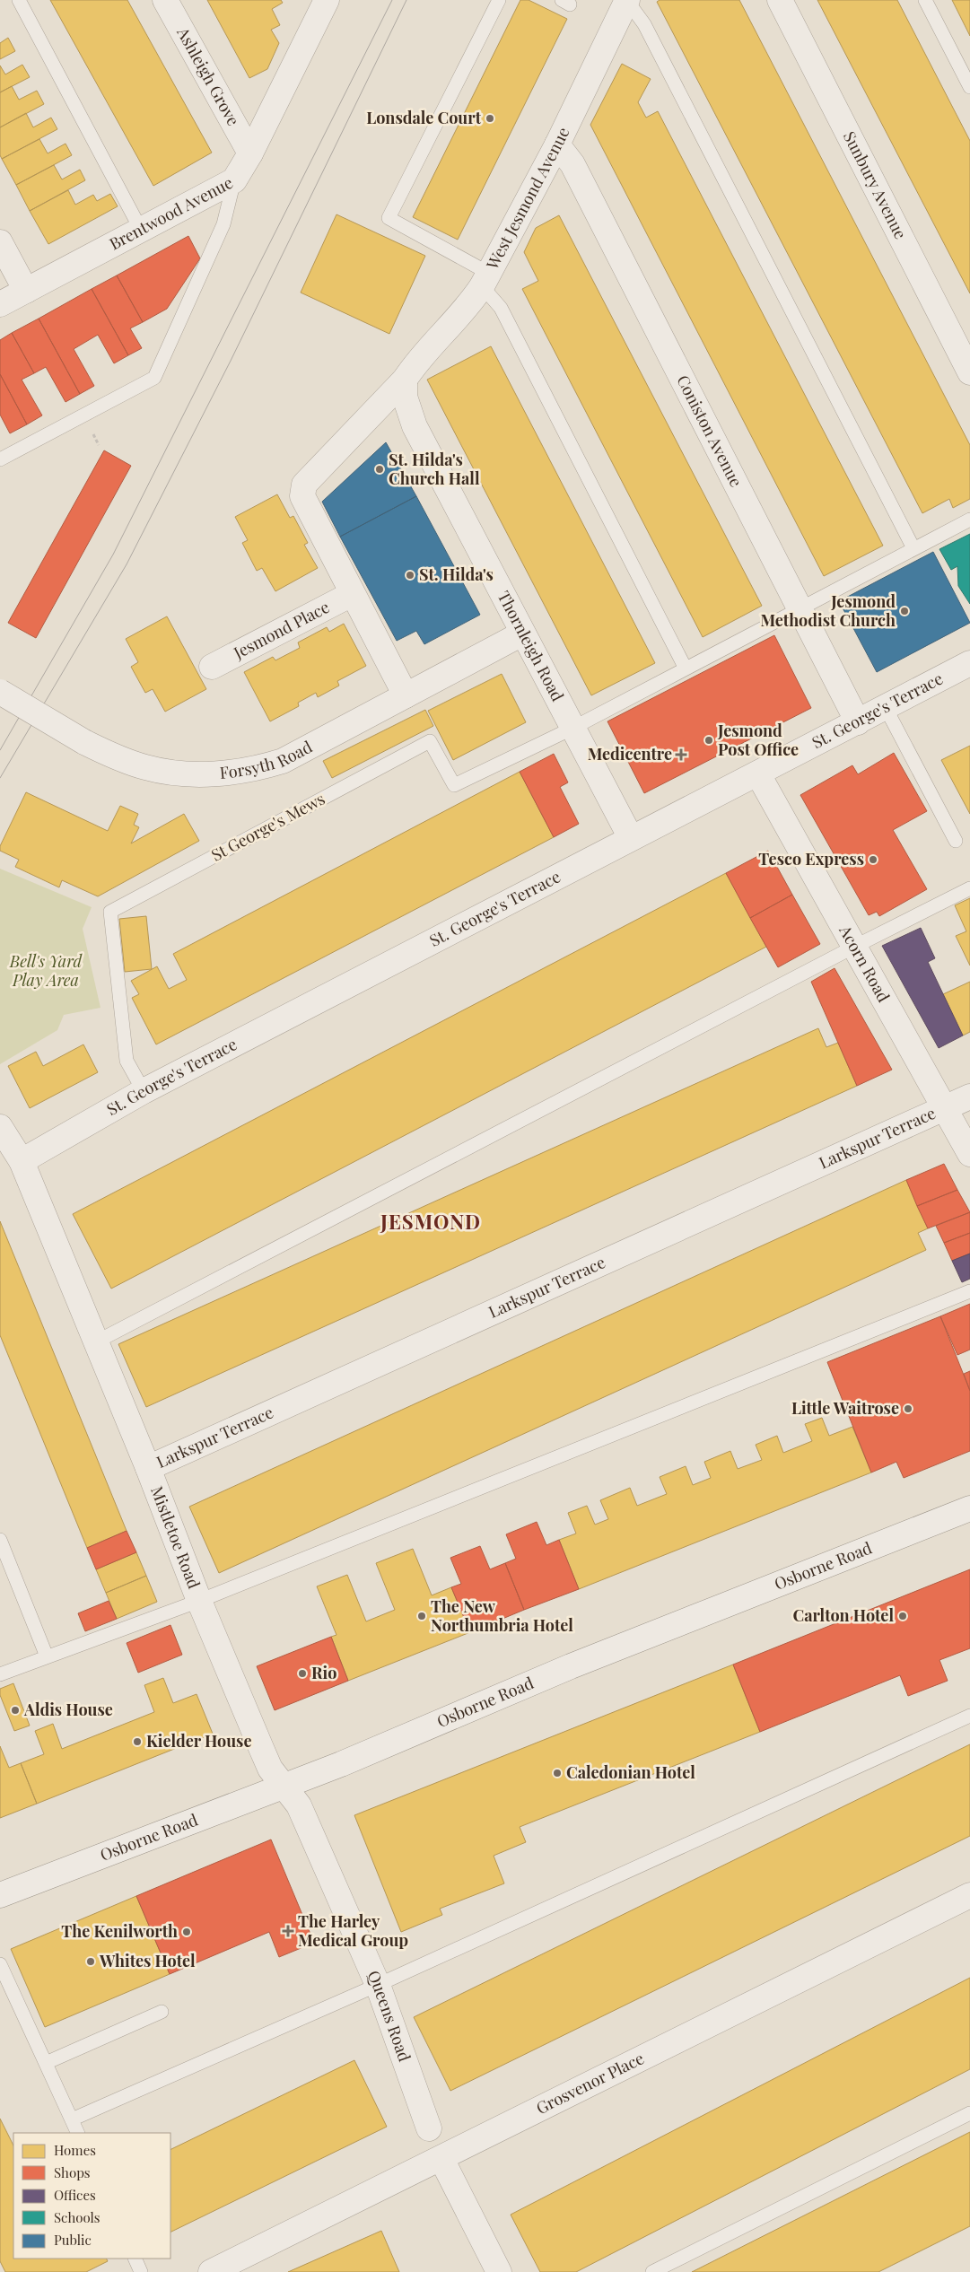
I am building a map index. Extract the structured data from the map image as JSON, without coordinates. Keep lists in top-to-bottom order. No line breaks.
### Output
{"streets":{"street":["Ashleigh Grove","Sunbury Avenue","West Jesmond Avenue","Brentwood Avenue","Coniston Avenue","Jesmond Place","Thornleigh Road","St. George's Terrace","Forsyth Road","Acorn Road","Larkspur Terrace","Mistletoe Road","Osborne Road","Queens Road","Grosvenor Place"],"lane":["St George's Mews"]},"crossings":[["Ashleigh Grove","Brentwood Avenue"],["West Jesmond Avenue","Coniston Avenue"],["West Jesmond Avenue","Jesmond Place"],["West Jesmond Avenue","Thornleigh Road"],["West Jesmond Avenue","Forsyth Road"],["Coniston Avenue","St. George's Terrace"],["Thornleigh Road","St. George's Terrace"],["Thornleigh Road","Forsyth Road"],["Thornleigh Road","St George's Mews"],["St. George's Terrace","St George's Mews"],["St. George's Terrace","Acorn Road"],["St. George's Terrace","Mistletoe Road"],["Acorn Road","Larkspur Terrace"],["Larkspur Terrace","Mistletoe Road"],["Mistletoe Road","Osborne Road"],["Mistletoe Road","Queens Road"],["Osborne Road","Queens Road"]],"districts":["JESMOND"],"parks":["Bell's Yard Play Area"],"places":{"other":["Lonsdale Court","St. Hilda's Church Hall","St. Hilda's","Jesmond Methodist Church","Jesmond Post Office","Tesco Express","Little Waitrose","The New Northumbria Hotel","Carlton Hotel","Rio","Aldis House","Kielder House","Caledonian Hotel","The Kenilworth","Whites Hotel"],"health":["Medicentre","The Harley Medical Group"]},"legend":["Homes","Shops","Offices","Schools","Public"]}
